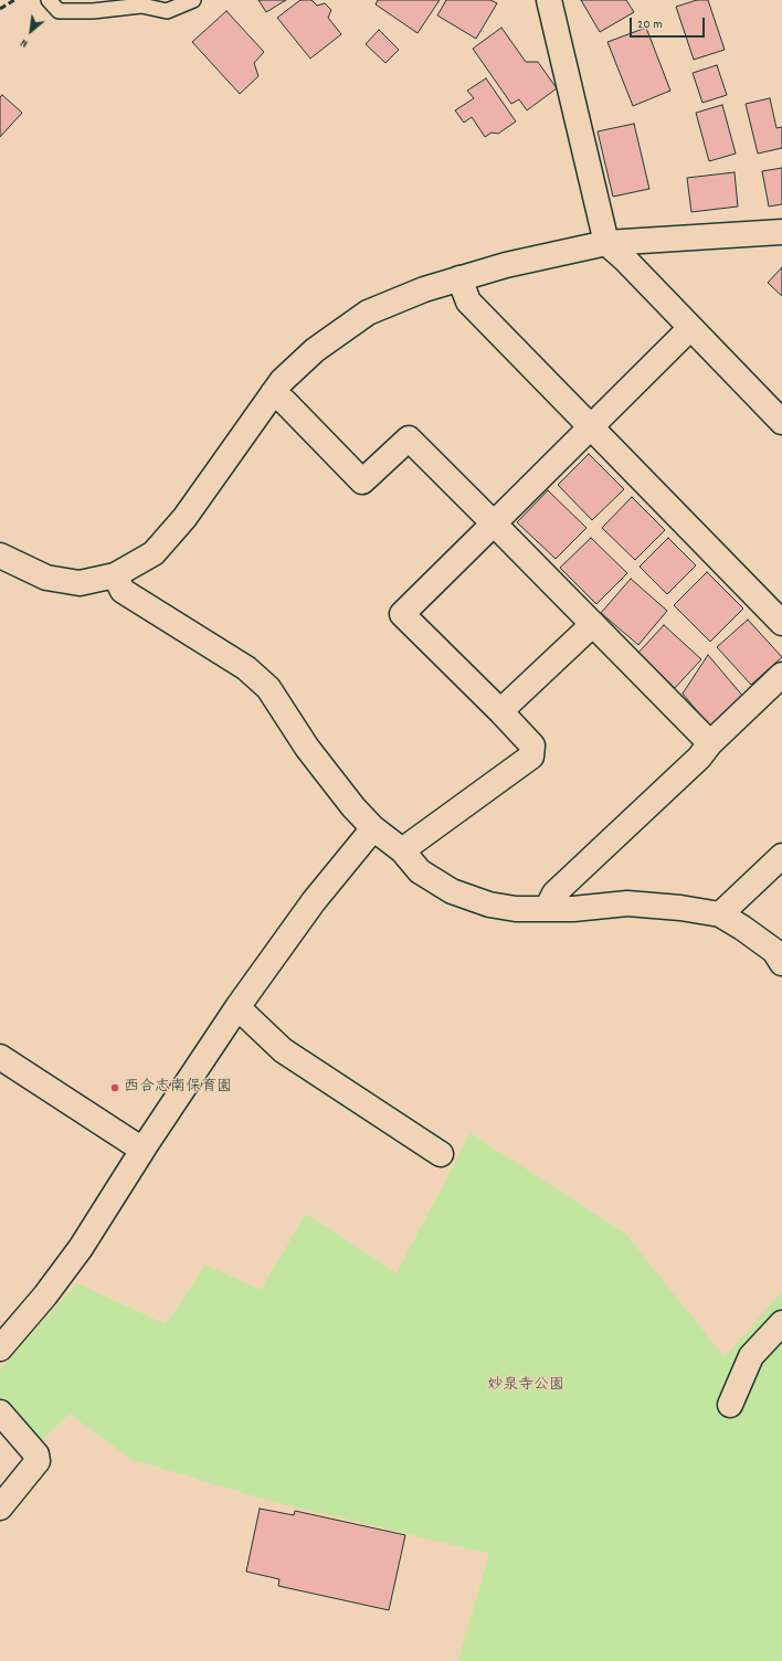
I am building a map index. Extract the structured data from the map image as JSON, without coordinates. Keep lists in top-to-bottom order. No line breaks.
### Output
{"parks":["妙泉寺公園"],"places":["西合志南保育園"],"scale_bar":"20 m","north":"bottom left"}
